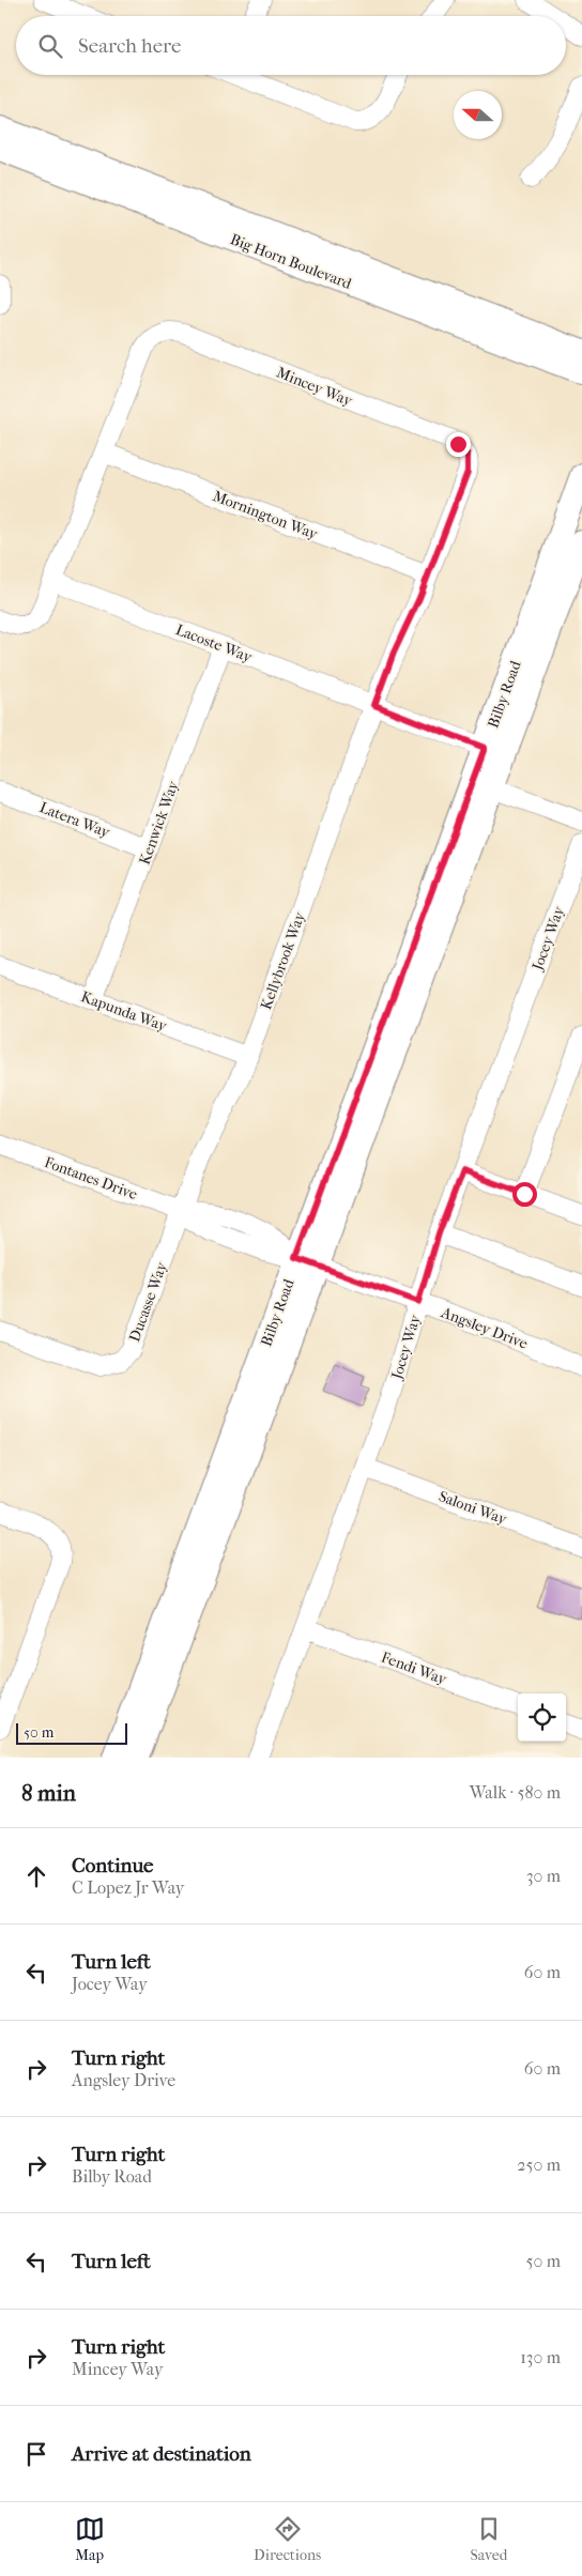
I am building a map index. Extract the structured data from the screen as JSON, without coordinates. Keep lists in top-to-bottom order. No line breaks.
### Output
{"streets":{"main road":["Big Horn Boulevard","Bilby Road"],"street":["Mincey Way","Mornington Way","Lacoste Way","Latera Way","Kenwick Way","Jocey Way","Kellybrook Way","Kapunda Way","Fontanes Drive","Ducasse Way","Angsley Drive","Saloni Way","Fendi Way"]},"crossings":[["Mincey Way","Mornington Way"],["Mincey Way","Lacoste Way"],["Mincey Way","Kellybrook Way"],["Lacoste Way","Bilby Road"],["Lacoste Way","Kenwick Way"],["Lacoste Way","Kellybrook Way"],["Bilby Road","Fontanes Drive"],["Bilby Road","Angsley Drive"],["Latera Way","Kenwick Way"],["Kenwick Way","Kapunda Way"],["Jocey Way","Angsley Drive"],["Jocey Way","Saloni Way"],["Jocey Way","Fendi Way"],["Kellybrook Way","Kapunda Way"],["Kellybrook Way","Fontanes Drive"],["Kellybrook Way","Ducasse Way"],["Fontanes Drive","Ducasse Way"],["Fontanes Drive","Angsley Drive"]],"scale_bar":"50 m","north":"left","page":{"search":"Search here","scale":"50 m","heading":["8 min","Walk · 580 m"],"list":[["Continue","C Lopez Jr Way","30 m"],["Turn left","Jocey Way","60 m"],["Turn right","Angsley Drive","60 m"],["Turn right","Bilby Road","250 m"],["Turn left","50 m"],["Turn right","Mincey Way","130 m"],"Arrive at destination"],"nav":["Map","Directions","Saved"]}}
